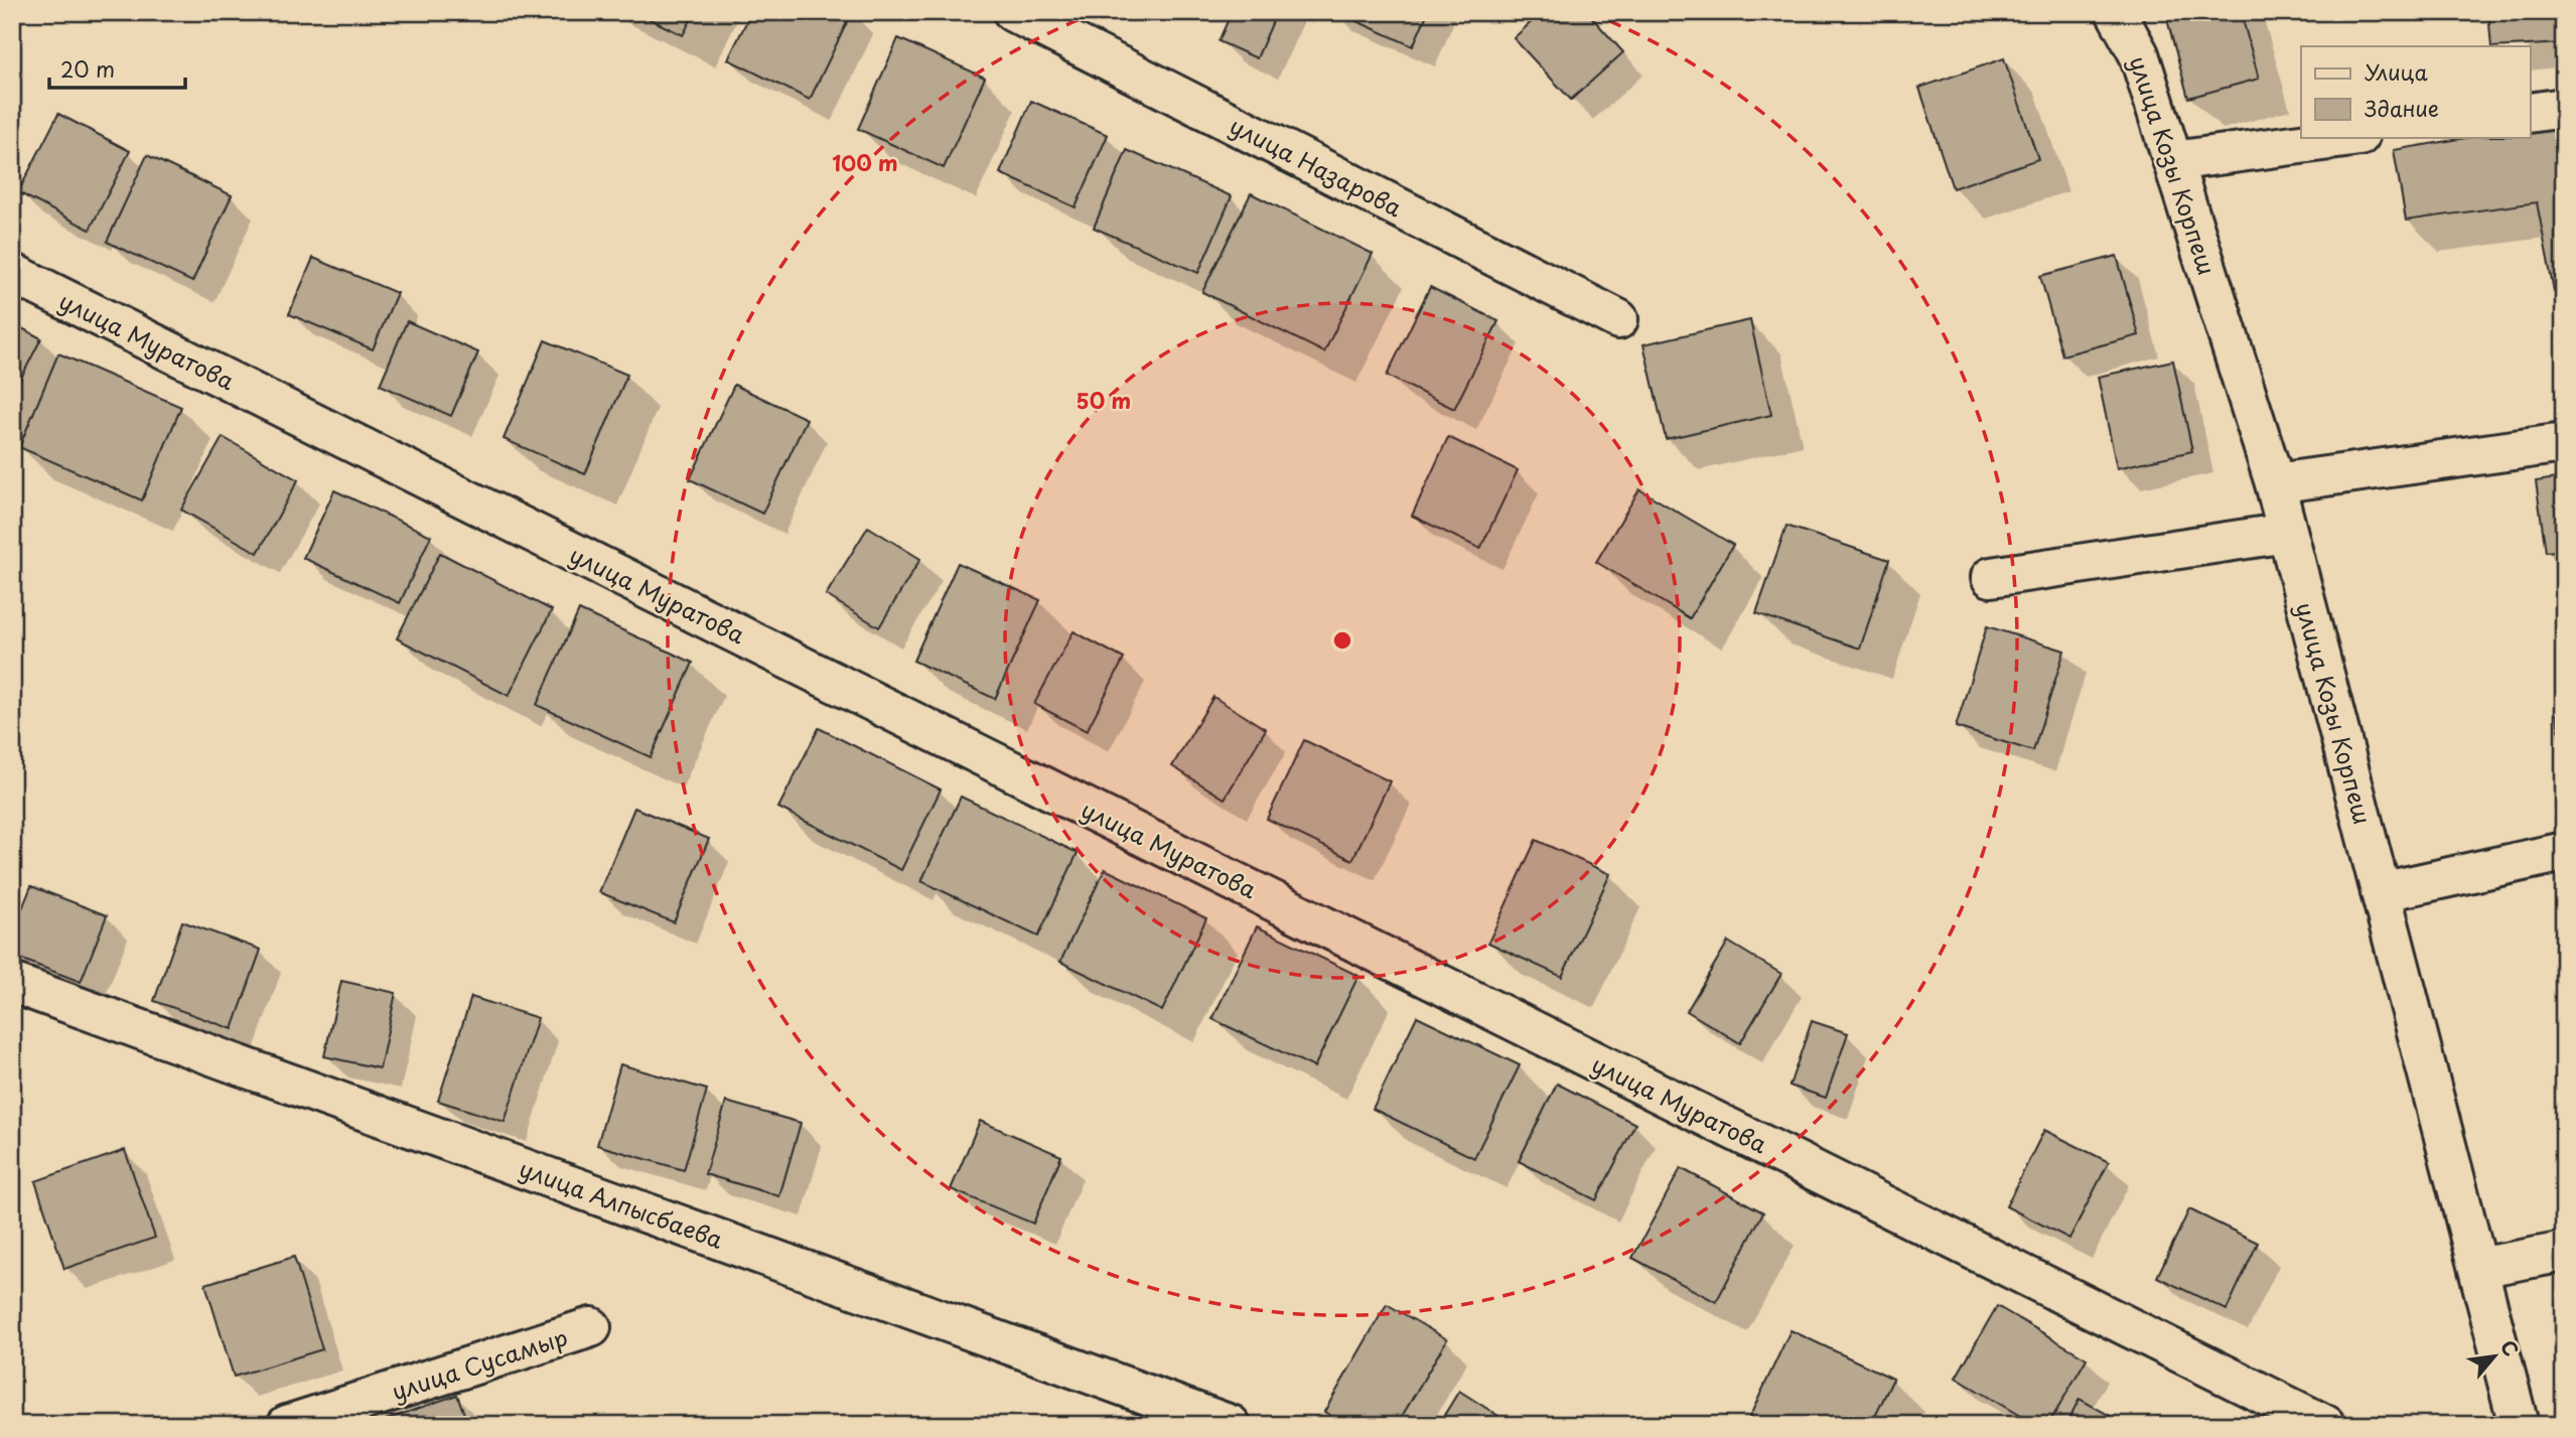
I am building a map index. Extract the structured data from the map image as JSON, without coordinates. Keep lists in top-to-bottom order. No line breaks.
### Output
{"streets":{"street":["улица Козы Корпеш","улица Назарова","улица Муратова","улица Алпысбаева","улица Сусамыр"]},"legend":["Улица","Здание"],"scale_bar":"20 m","north":"top right","rings":["100 m","50 m"]}
